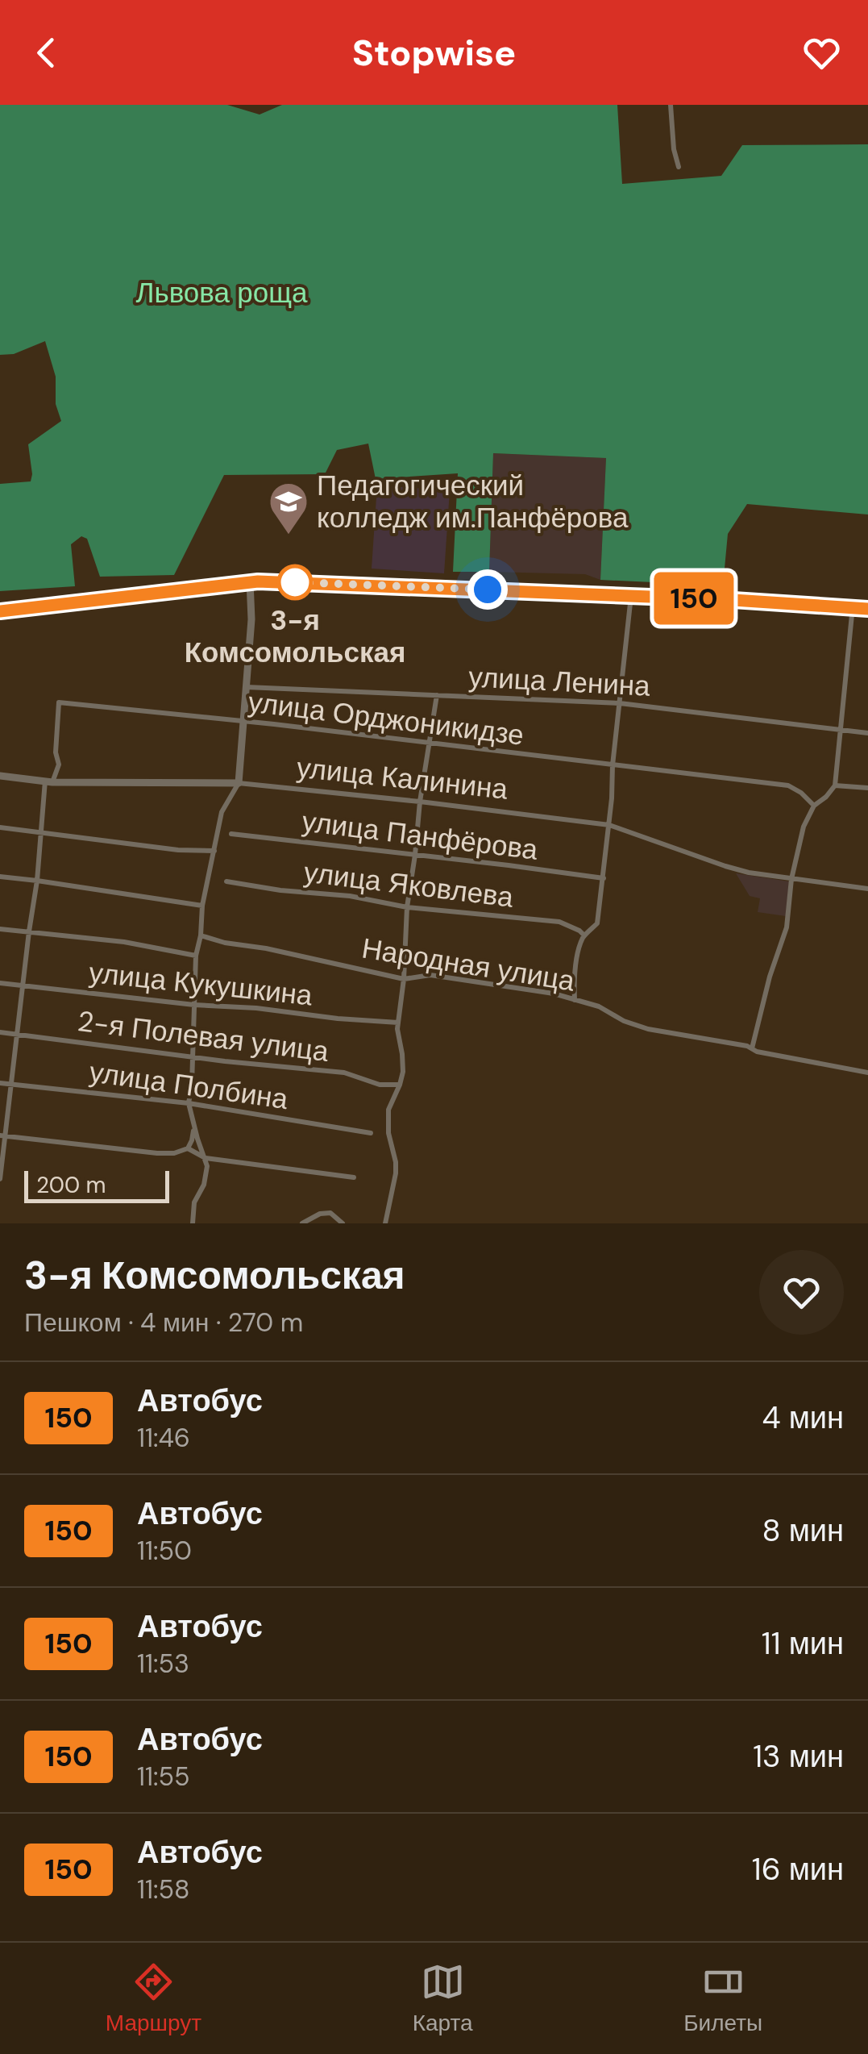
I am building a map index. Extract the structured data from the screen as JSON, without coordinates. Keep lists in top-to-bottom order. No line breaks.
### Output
{"streets":{"street":["улица Ленина","улица Орджоникидзе","улица Калинина","улица Панфёрова","улица Яковлева","Народная улица","улица Кукушкина","2-я Полевая улица","улица Полбина"]},"crossings":[["улица Орджоникидзе","улица Калинина"]],"parks":["Львова роща"],"places":{"school or university":["Педагогический колледж им.Панфёрова"],"other":["3-я Комсомольская"]},"lines":["bus line 150"],"scale_bar":"200 m","page":{"header":"Stopwise","on_map":"150","scale":"200 m","heading":["3-я Комсомольская","Пешком · 4 мин · 270 m"],"list":[{"mark":"150","name":"Автобус","note":"11:46","value":"4 мин"},{"mark":"150","name":"Автобус","note":"11:50","value":"8 мин"},{"mark":"150","name":"Автобус","note":"11:53","value":"11 мин"},{"mark":"150","name":"Автобус","note":"11:55","value":"13 мин"},{"mark":"150","name":"Автобус","note":"11:58","value":"16 мин"}],"tabs":["Маршрут","Карта","Билеты"]}}
